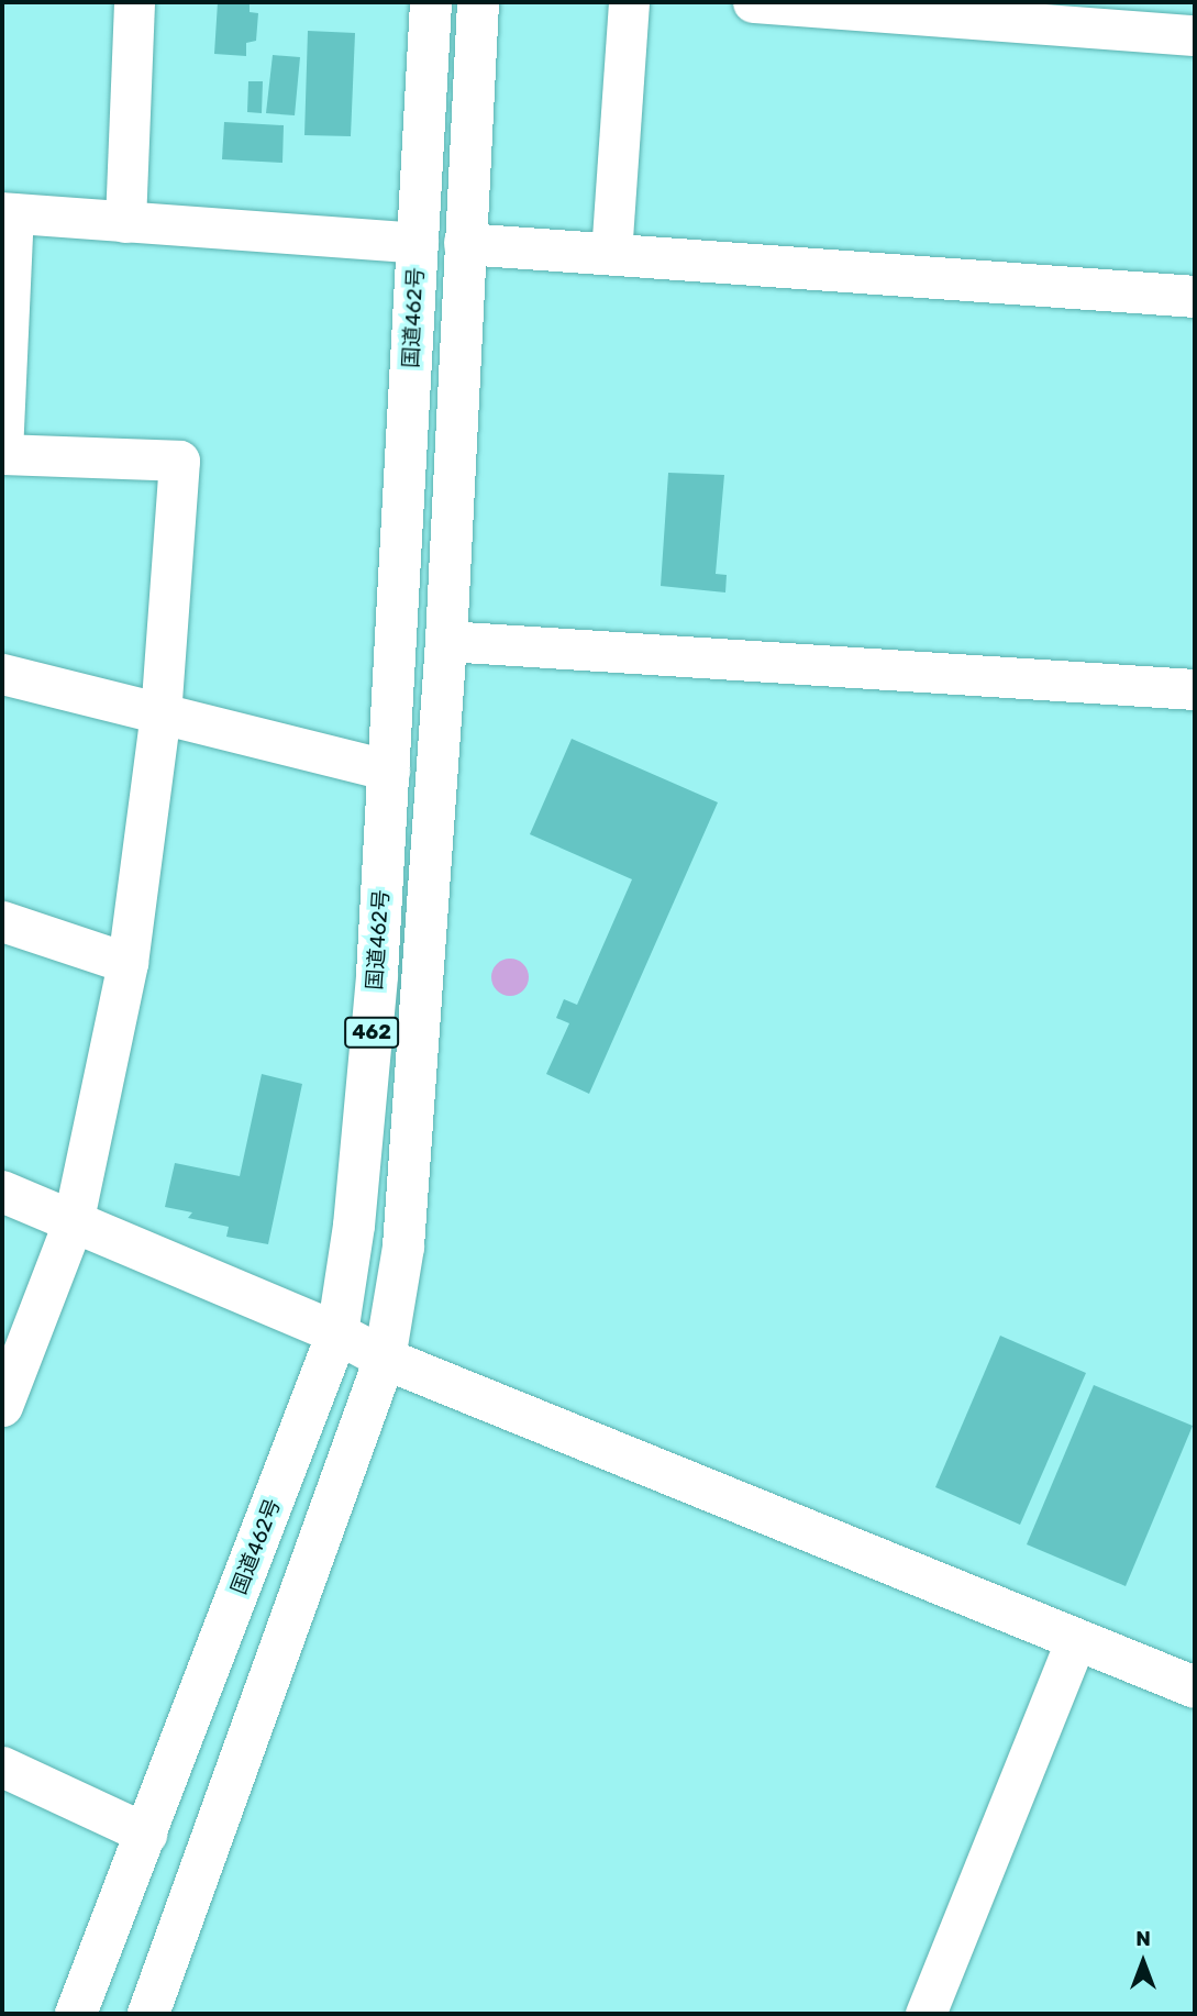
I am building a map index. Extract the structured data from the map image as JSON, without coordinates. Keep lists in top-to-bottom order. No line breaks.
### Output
{"streets":{"main road":["国道462号","462"]},"north":"top"}
